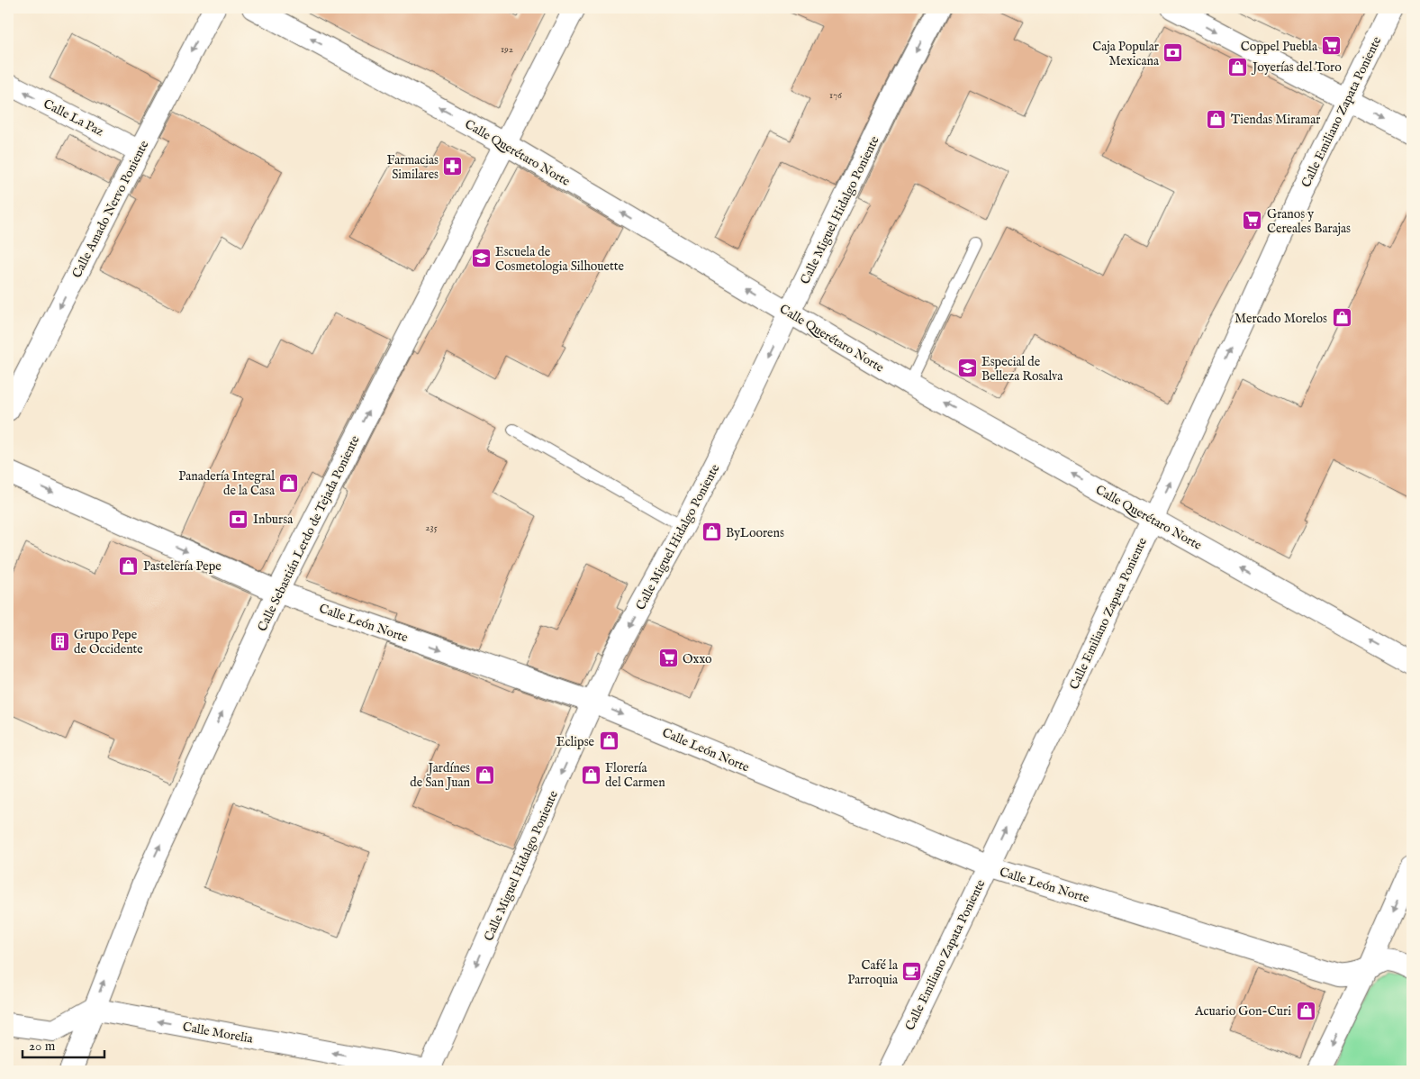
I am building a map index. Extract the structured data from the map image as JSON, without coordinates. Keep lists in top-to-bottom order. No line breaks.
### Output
{"streets":{"street":["Calle Emiliano Zapata Poniente","Calle La Paz","Calle Querétaro Norte","Calle Amado Nervo Poniente","Calle Miguel Hidalgo Poniente","Calle Sebastián Lerdo de Tejada Poniente","Calle León Norte","Calle Morelia"]},"crossings":[["Calle Emiliano Zapata Poniente","Calle Querétaro Norte"],["Calle Emiliano Zapata Poniente","Calle León Norte"],["Calle La Paz","Calle Amado Nervo Poniente"],["Calle Querétaro Norte","Calle Miguel Hidalgo Poniente"],["Calle Querétaro Norte","Calle Sebastián Lerdo de Tejada Poniente"],["Calle Miguel Hidalgo Poniente","Calle León Norte"],["Calle Miguel Hidalgo Poniente","Calle Morelia"],["Calle Sebastián Lerdo de Tejada Poniente","Calle León Norte"],["Calle Sebastián Lerdo de Tejada Poniente","Calle Morelia"]],"one_way":["Calle Emiliano Zapata Poniente","Calle La Paz","Calle Querétaro Norte","Calle Amado Nervo Poniente","Calle Miguel Hidalgo Poniente","Calle Sebastián Lerdo de Tejada Poniente","Calle León Norte","Calle Morelia"],"places":{"supermarket":["Coppel Puebla","Granos y Cereales Barajas","Oxxo"],"bank":["Caja Popular Mexicana","Inbursa"],"shop":["Joyerías del Toro","Tiendas Miramar","Mercado Morelos","Panadería Integral de la Casa","ByLoorens","Pastelería Pepe","Eclipse","Jardínes de San Juan","Florería del Carmen","Acuario Gon-Curi"],"pharmacy":["Farmacias Similares"],"school or university":["Escuela de Cosmetologia Silhouette","Especial de Belleza Rosalva"],"building":["Grupo Pepe de Occidente"],"cafe":["Café la Parroquia"]},"house_numbers":["192","176","235"],"scale_bar":"20 m"}
